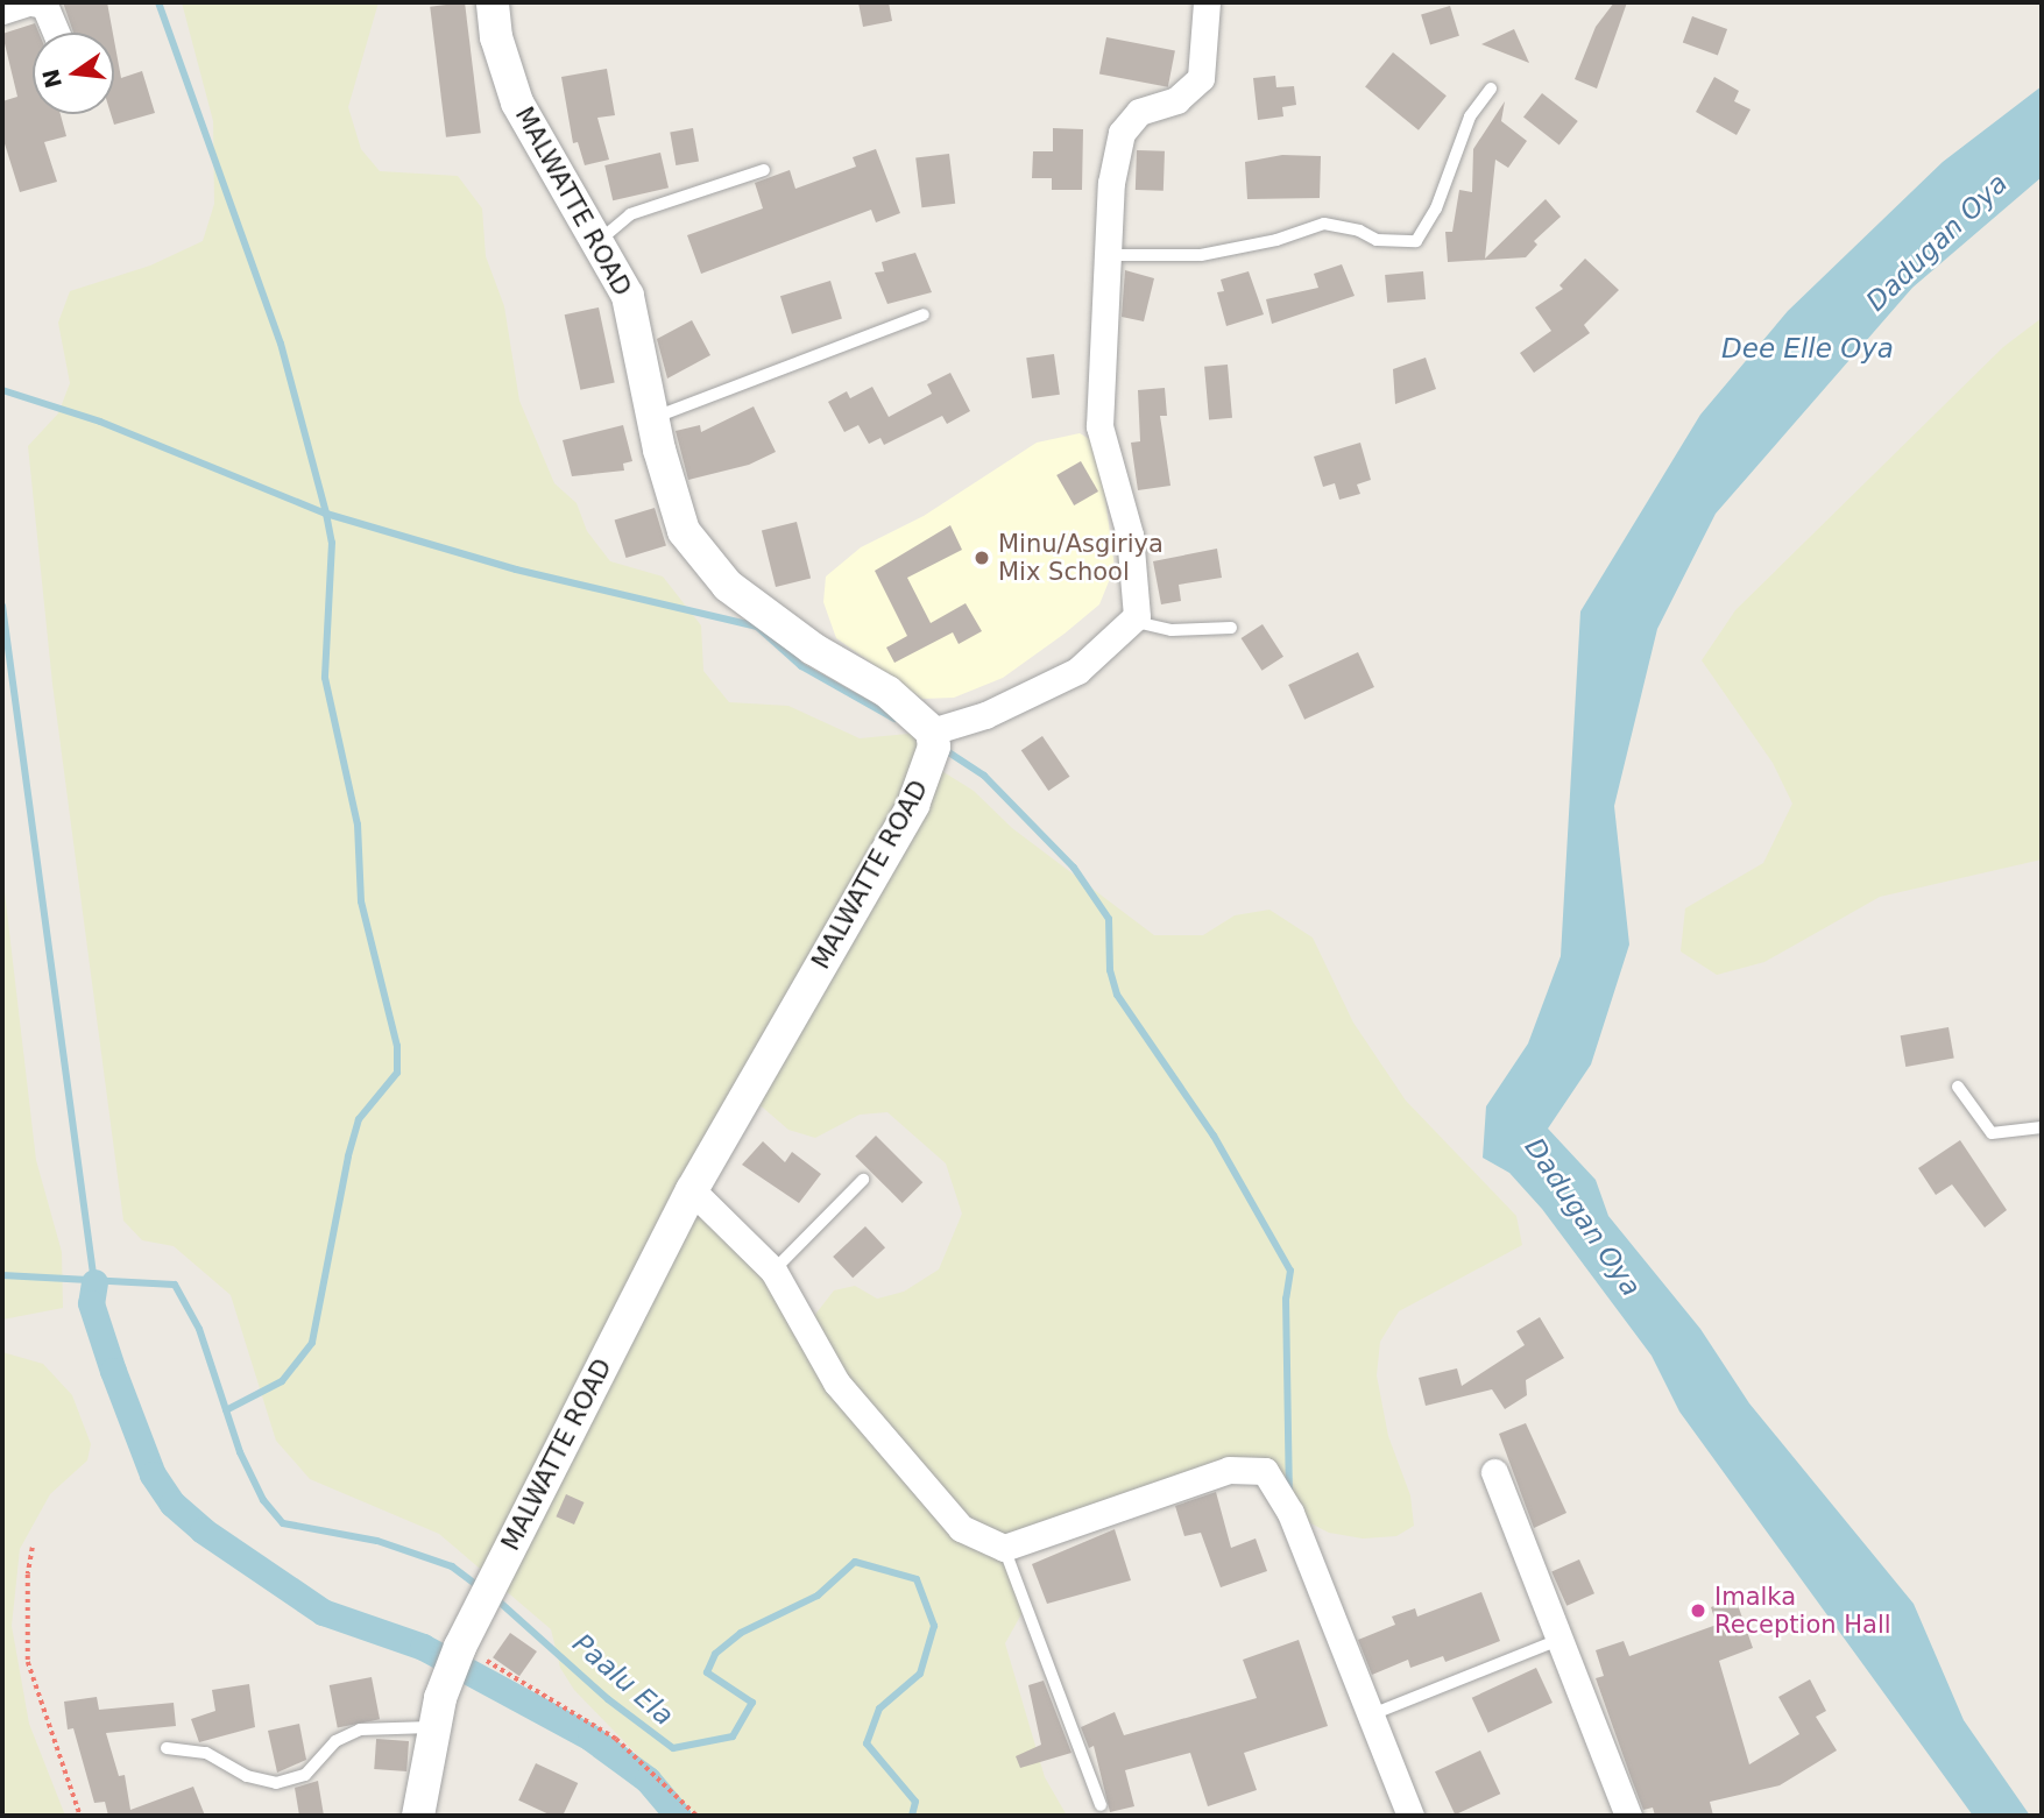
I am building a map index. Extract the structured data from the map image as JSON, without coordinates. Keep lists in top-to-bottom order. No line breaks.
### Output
{"streets":{"street":["MALWATTE ROAD"]},"water":["Dadugan Oya","Dee Elle Oya","Paalu Ela"],"places":["Minu/Asgiriya Mix School","Imalka Reception Hall"],"north":"left"}
